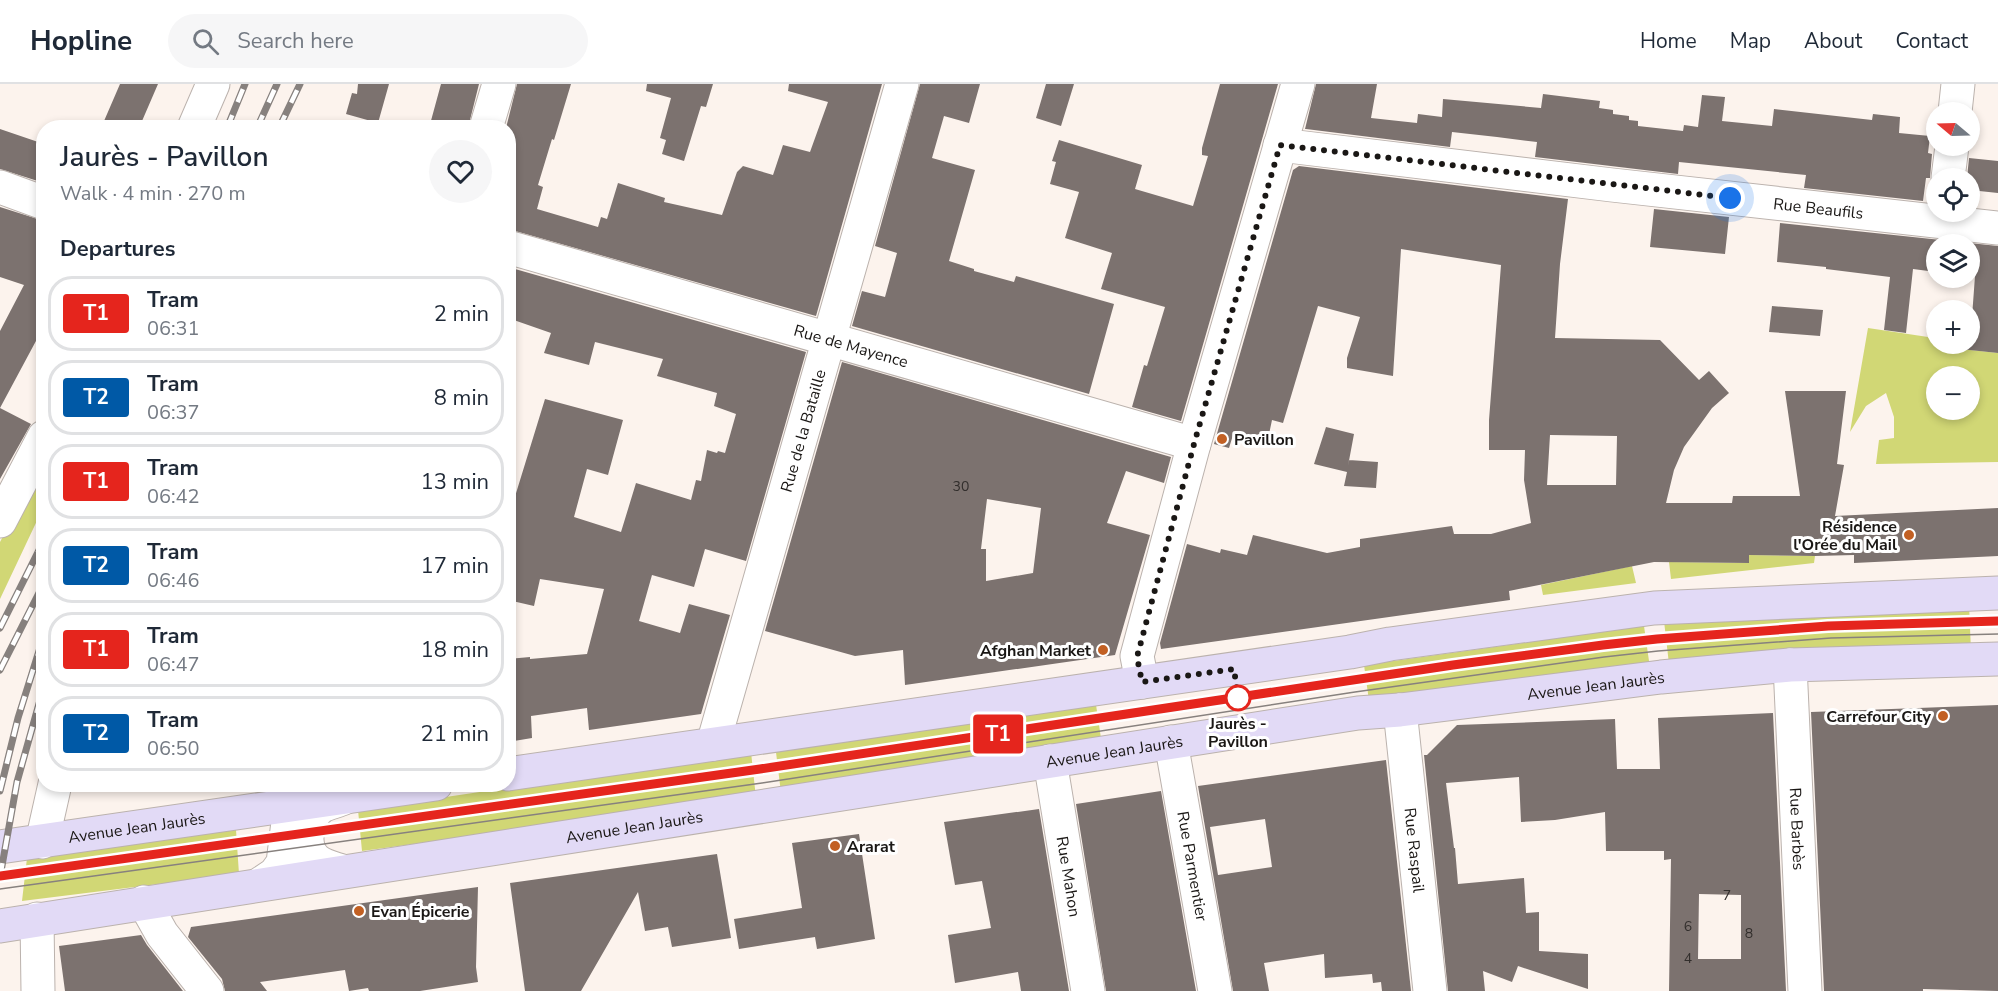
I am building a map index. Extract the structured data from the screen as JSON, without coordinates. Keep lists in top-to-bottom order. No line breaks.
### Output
{"streets":{"main road":["Avenue Jean Jaurès"],"street":["Rue Beaufils","Rue de Mayence","Rue de la Bataille","Rue Barbès","Rue Raspail","Rue Parmentier","Rue Mahon"]},"crossings":[["Rue de Mayence","Rue de la Bataille"],["Avenue Jean Jaurès","Rue Barbès"],["Avenue Jean Jaurès","Rue Raspail"],["Avenue Jean Jaurès","Rue Parmentier"],["Avenue Jean Jaurès","Rue Mahon"]],"places":["Pavillon","Résidence l'Orée du Mail","Afghan Market","Jaurès - Pavillon","Carrefour City","Ararat","Evan Épicerie"],"lines":["tram line T1"],"house_numbers":["30","7","6","8","4"],"north":"left","page":{"header":"Hopline","search":"Search here","nav":["Home","Map","About","Contact"],"on_map":"T1","map_buttons":["+","−"],"heading":[["Jaurès - Pavillon","Walk · 4 min · 270 m"],"Departures"],"list":[{"mark":"T1","name":"Tram","note":"06:31","value":"2 min"},{"mark":"T2","name":"Tram","note":"06:37","value":"8 min"},{"mark":"T1","name":"Tram","note":"06:42","value":"13 min"},{"mark":"T2","name":"Tram","note":"06:46","value":"17 min"},{"mark":"T1","name":"Tram","note":"06:47","value":"18 min"},{"mark":"T2","name":"Tram","note":"06:50","value":"21 min"}]}}
